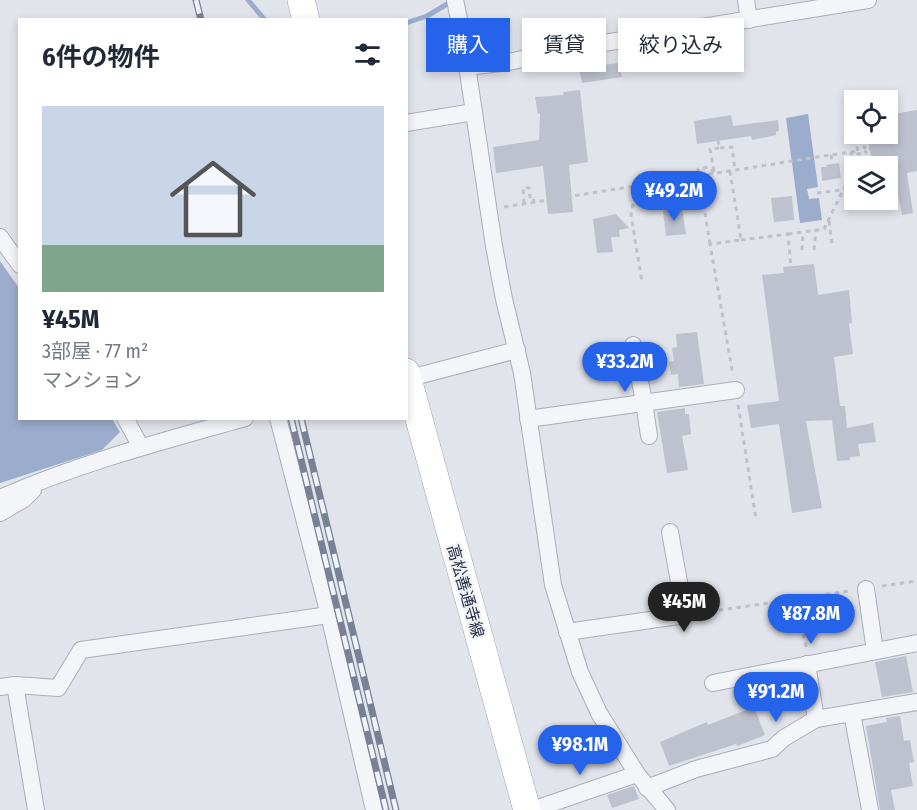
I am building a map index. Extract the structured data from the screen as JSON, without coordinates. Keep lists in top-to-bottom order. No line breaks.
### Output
{"streets":{"main road":["高松善通寺線"]},"page":{"chip":["購入","賃貸","絞り込み"],"heading":"6件の物件","list":[{"name":"¥45M","note":"3部屋 · 77 m² · マンション"}],"price":["¥49.2M","¥33.2M","¥45M","¥87.8M","¥91.2M","¥98.1M"]}}
